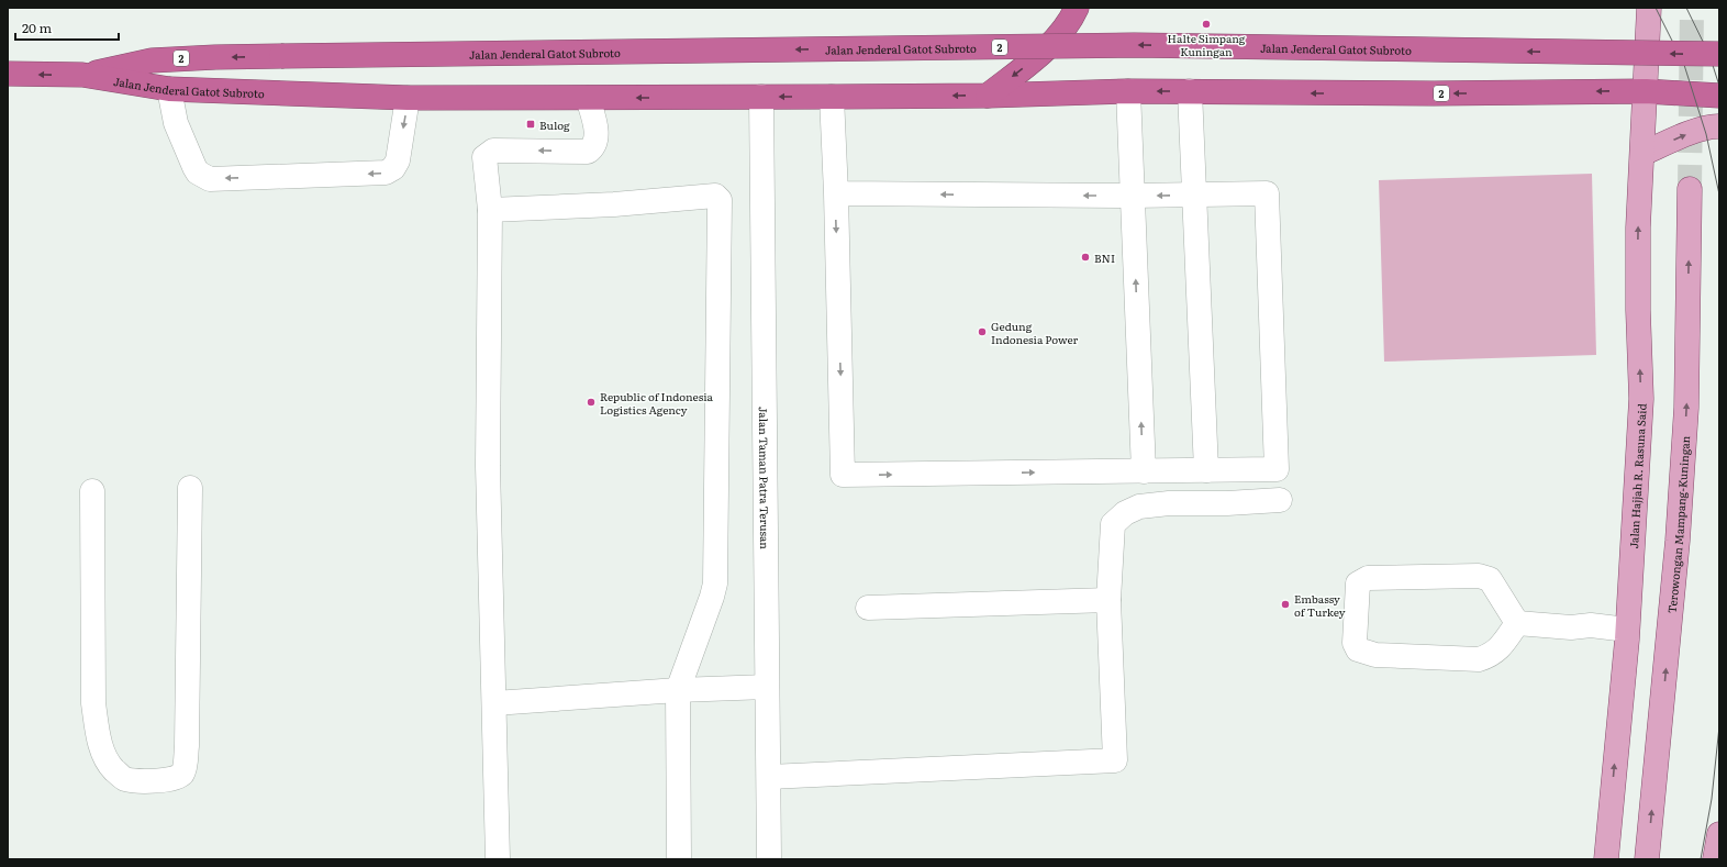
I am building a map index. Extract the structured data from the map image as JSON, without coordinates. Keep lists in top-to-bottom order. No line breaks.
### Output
{"streets":{"highway":["2","Jalan Jenderal Gatot Subroto"],"main road":["Jalan Hajjah R. Rasuna Said","Terowongan Mampang-Kuningan"],"street":["Jalan Taman Patra Terusan"]},"crossings":[["Jalan Jenderal Gatot Subroto","Jalan Hajjah R. Rasuna Said"],["Jalan Jenderal Gatot Subroto","Jalan Taman Patra Terusan"]],"one_way":["Jalan Jenderal Gatot Subroto","Jalan Hajjah R. Rasuna Said","Terowongan Mampang-Kuningan"],"places":{"other":["Halte Simpang Kuningan","BNI","Gedung Indonesia Power","Republic of Indonesia Logistics Agency","Embassy of Turkey"],"transit":["Bulog"]},"scale_bar":"20 m"}
